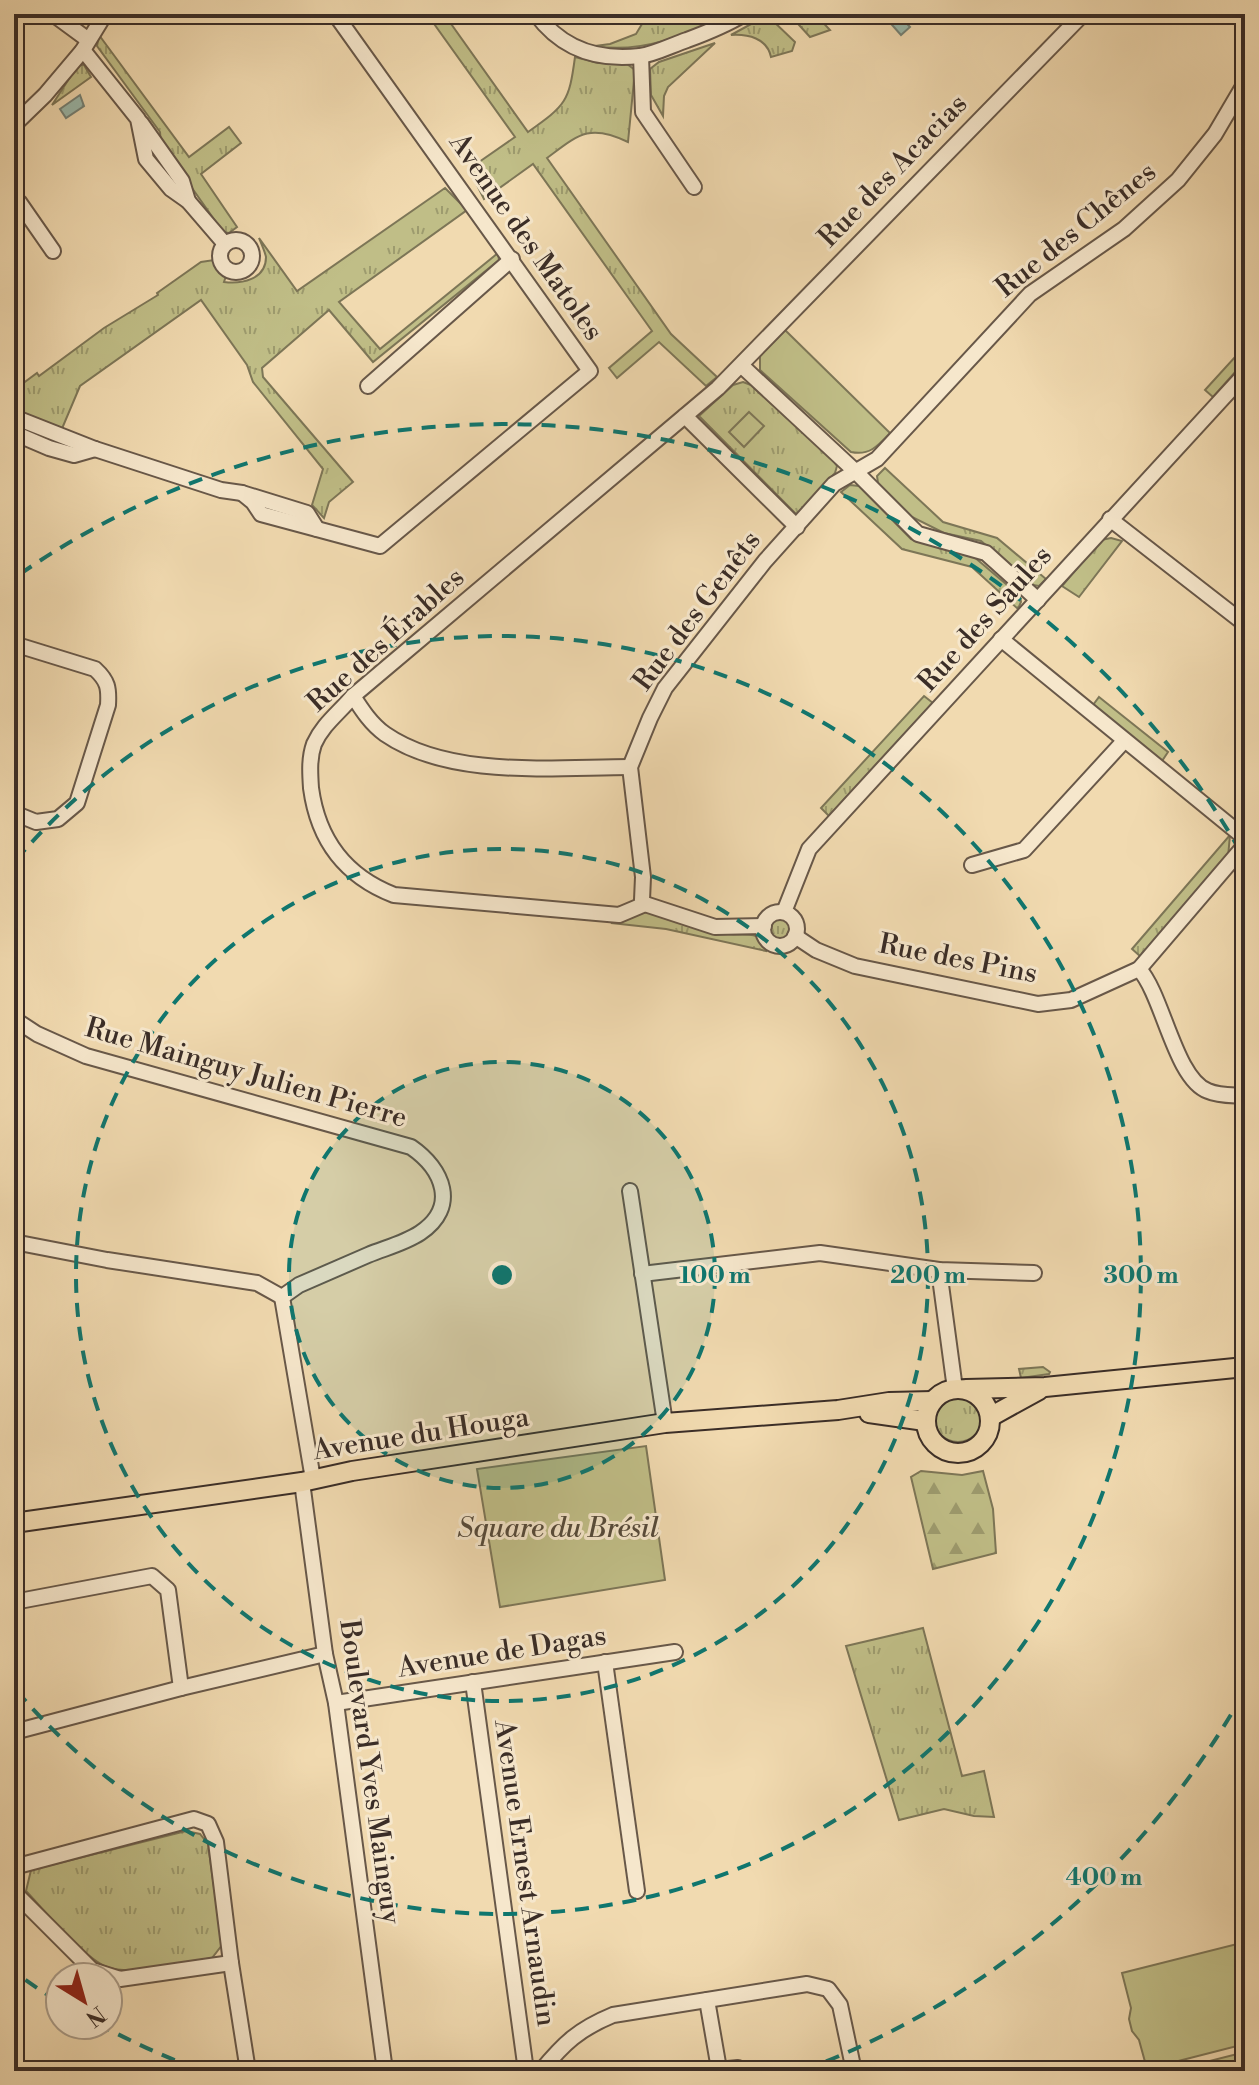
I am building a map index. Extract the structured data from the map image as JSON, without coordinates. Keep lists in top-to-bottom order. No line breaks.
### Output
{"streets":{"main road":["Avenue du Houga"],"street":["Rue des Acacias","Rue des Chênes","Avenue des Matoles","Rue des Genêts","Rue des Saules","Rue des Érables","Rue des Pins","Rue Mainguy Julien Pierre","Avenue de Dagas","Boulevard Yves Mainguy","Avenue Ernest Arnaudin"]},"crossings":[["Rue des Acacias","Rue des Érables"],["Rue des Chênes","Rue des Genêts"],["Rue des Genêts","Rue des Érables"],["Rue des Saules","Rue des Pins"],["Avenue du Houga","Boulevard Yves Mainguy"],["Avenue de Dagas","Boulevard Yves Mainguy"],["Avenue de Dagas","Avenue Ernest Arnaudin"]],"parks":["Square du Brésil"],"north":"bottom right","rings":["100 m","200 m","300 m","400 m"]}
